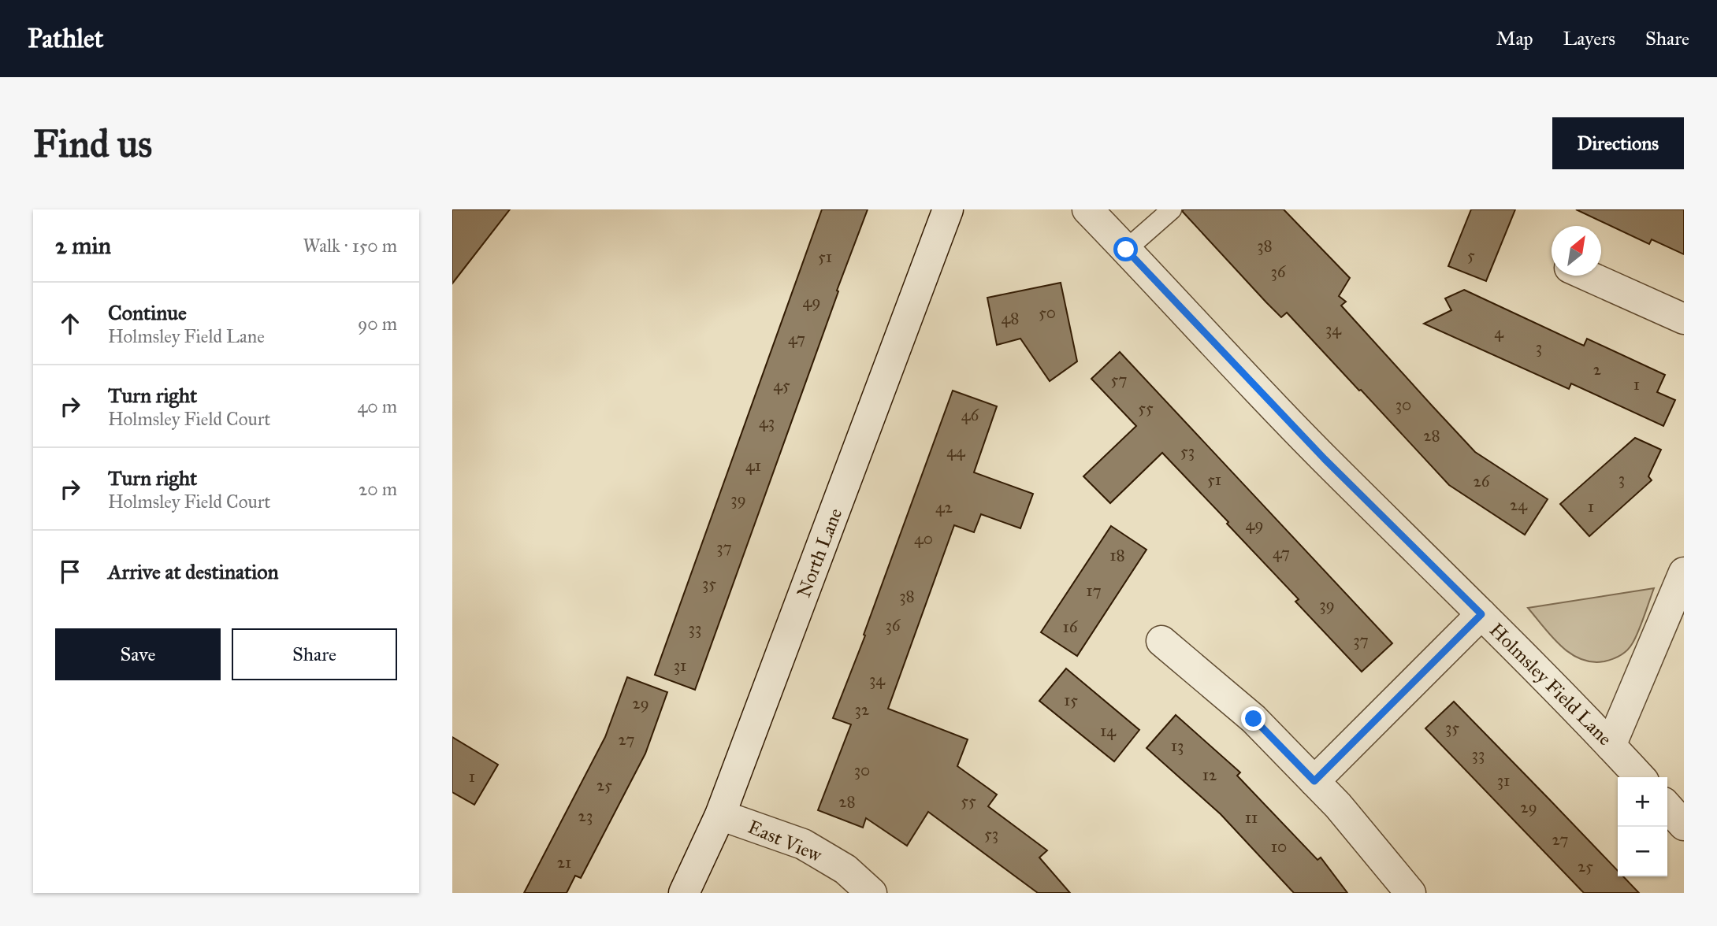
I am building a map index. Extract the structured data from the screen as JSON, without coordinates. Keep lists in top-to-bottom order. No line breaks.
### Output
{"streets":{"street":["North Lane","Holmsley Field Lane","East View"]},"crossings":[["North Lane","East View"]],"house_numbers":["38","5","51","36","49","50","48","34","4","47","3","2","57","1","45","30","55","46","43","28","44","53","41","3","51","26","39","24","1","42","49","40","37","47","18","35","17","38","39","36","16","33","37","31","34","15","29","32","35","14","27","13","33","30","12","1","31","25","55","28","29","23","11","53","27","10","21","25"],"north":"top right","page":{"header":"Pathlet","nav":["Map","Layers","Share"],"buttons":["Directions",["Save","Share"]],"title":"Find us","heading":["2 min","Walk · 150 m"],"list":[["Continue","Holmsley Field Lane","90 m"],["Turn right","Holmsley Field Court","40 m"],["Turn right","Holmsley Field Court","20 m"],"Arrive at destination"],"map_buttons":["+","−"]}}
